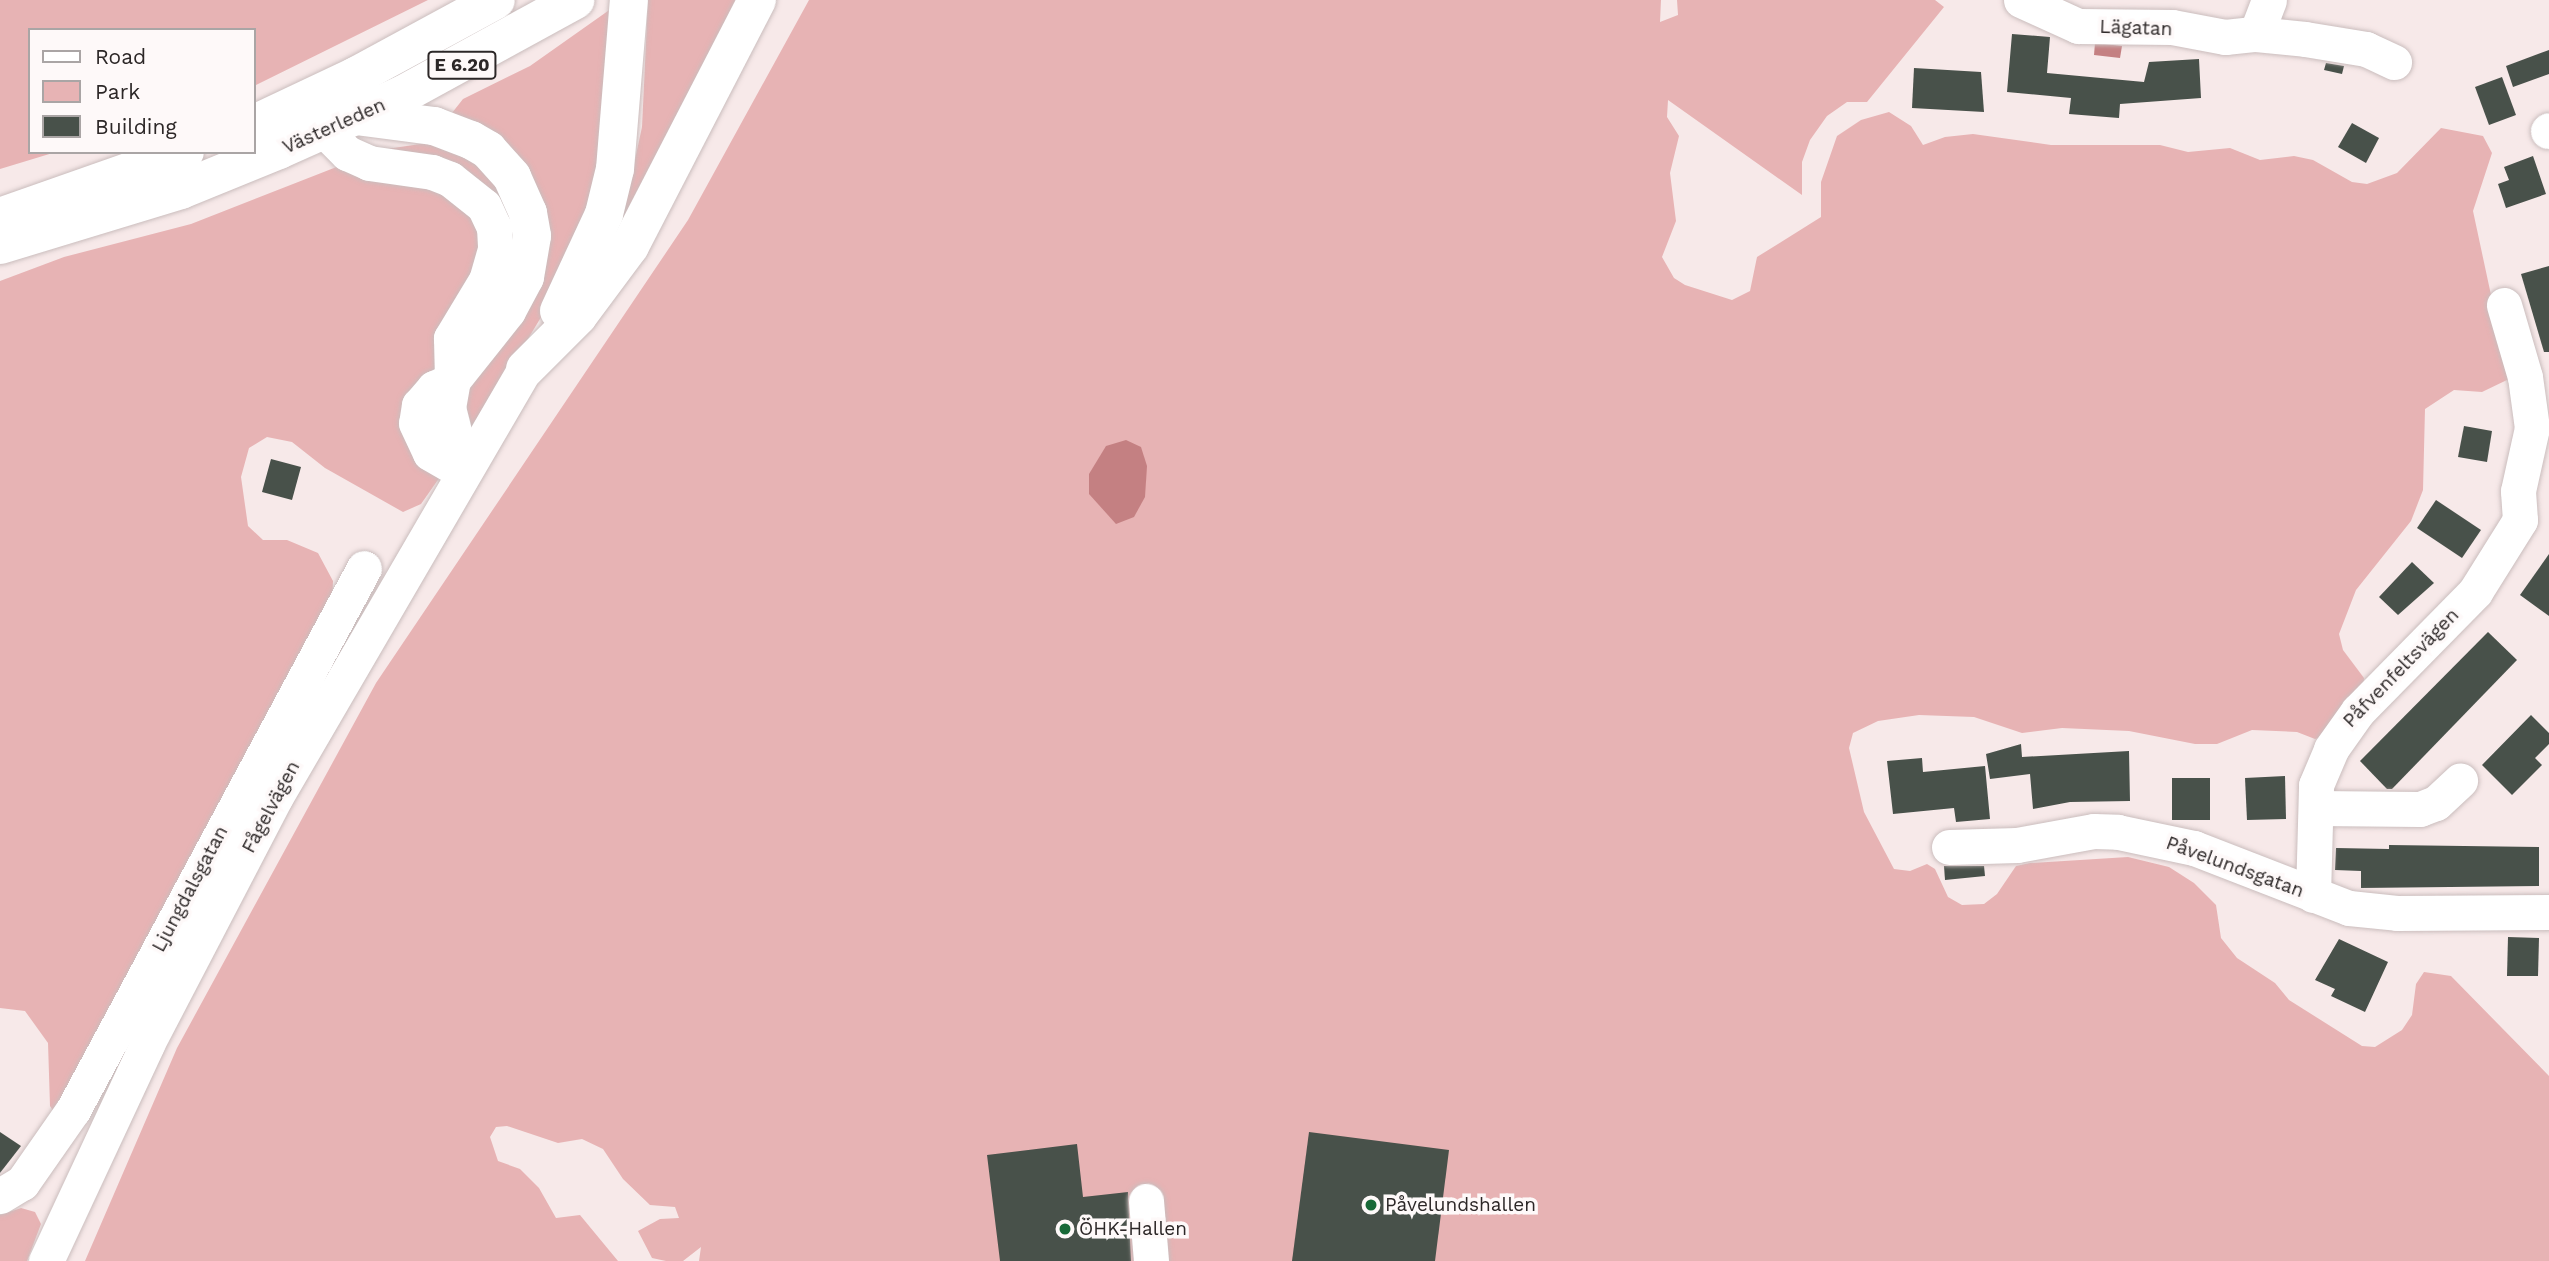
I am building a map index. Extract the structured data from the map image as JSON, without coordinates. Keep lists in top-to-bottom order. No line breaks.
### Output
{"streets":{"highway":["E 6.20","Västerleden"],"street":["Lägatan","Påfvenfeltsvägen","Fågelvägen","Påvelundsgatan","Ljungdalsgatan"]},"crossings":[["Påfvenfeltsvägen","Påvelundsgatan"]],"places":["Påvelundshallen","ÖHK-Hallen"],"legend":["Road","Park","Building"]}
